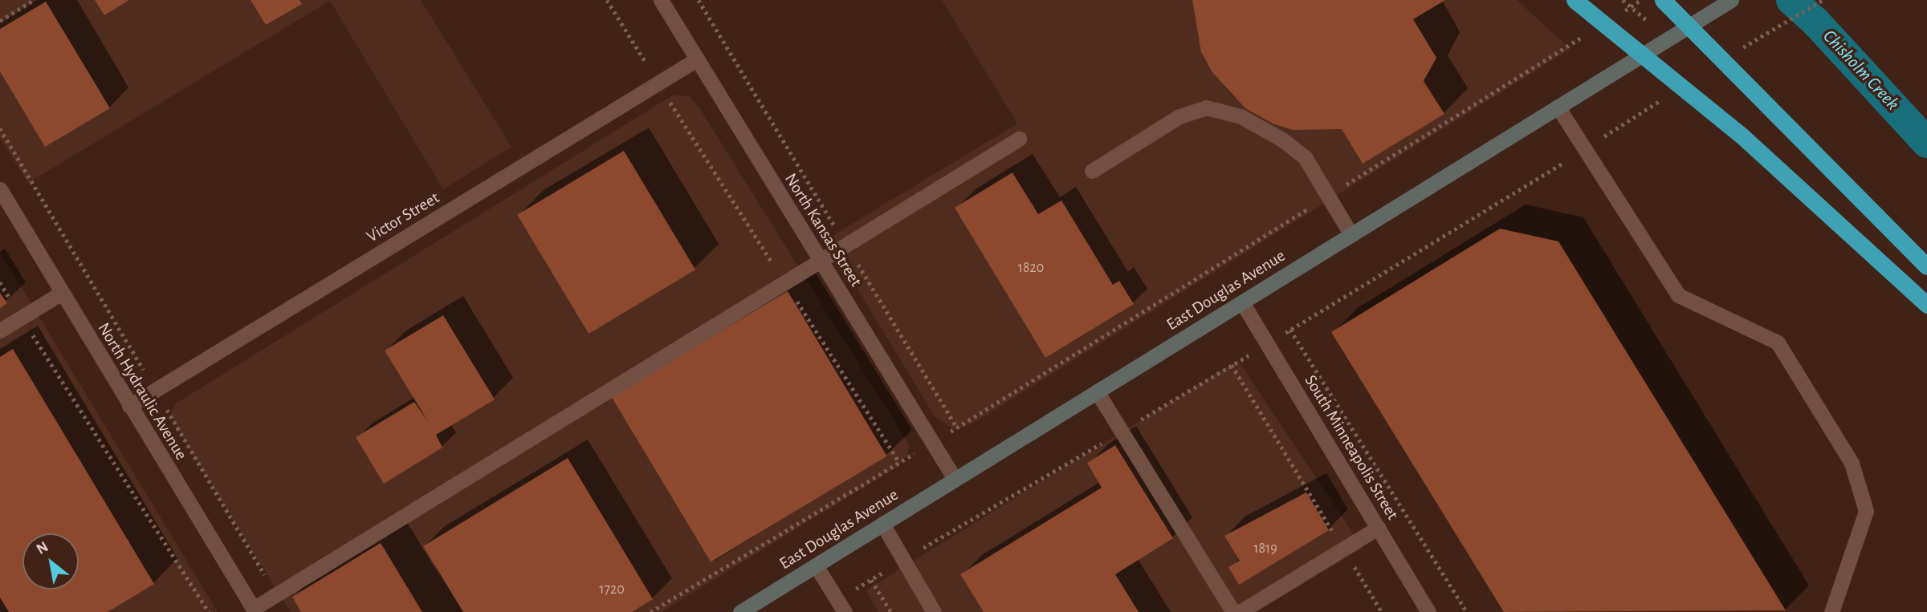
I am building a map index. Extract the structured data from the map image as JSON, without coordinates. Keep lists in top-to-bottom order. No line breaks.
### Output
{"streets":{"main road":["East Douglas Avenue"],"street":["Victor Street","North Kansas Street","North Hydraulic Avenue","South Minneapolis Street"]},"crossings":[["Victor Street","North Kansas Street"],["Victor Street","North Hydraulic Avenue"],["North Kansas Street","East Douglas Avenue"],["East Douglas Avenue","South Minneapolis Street"]],"water":["Chisholm Creek"],"house_numbers":["1820","1819","1720"],"north":"top left"}
